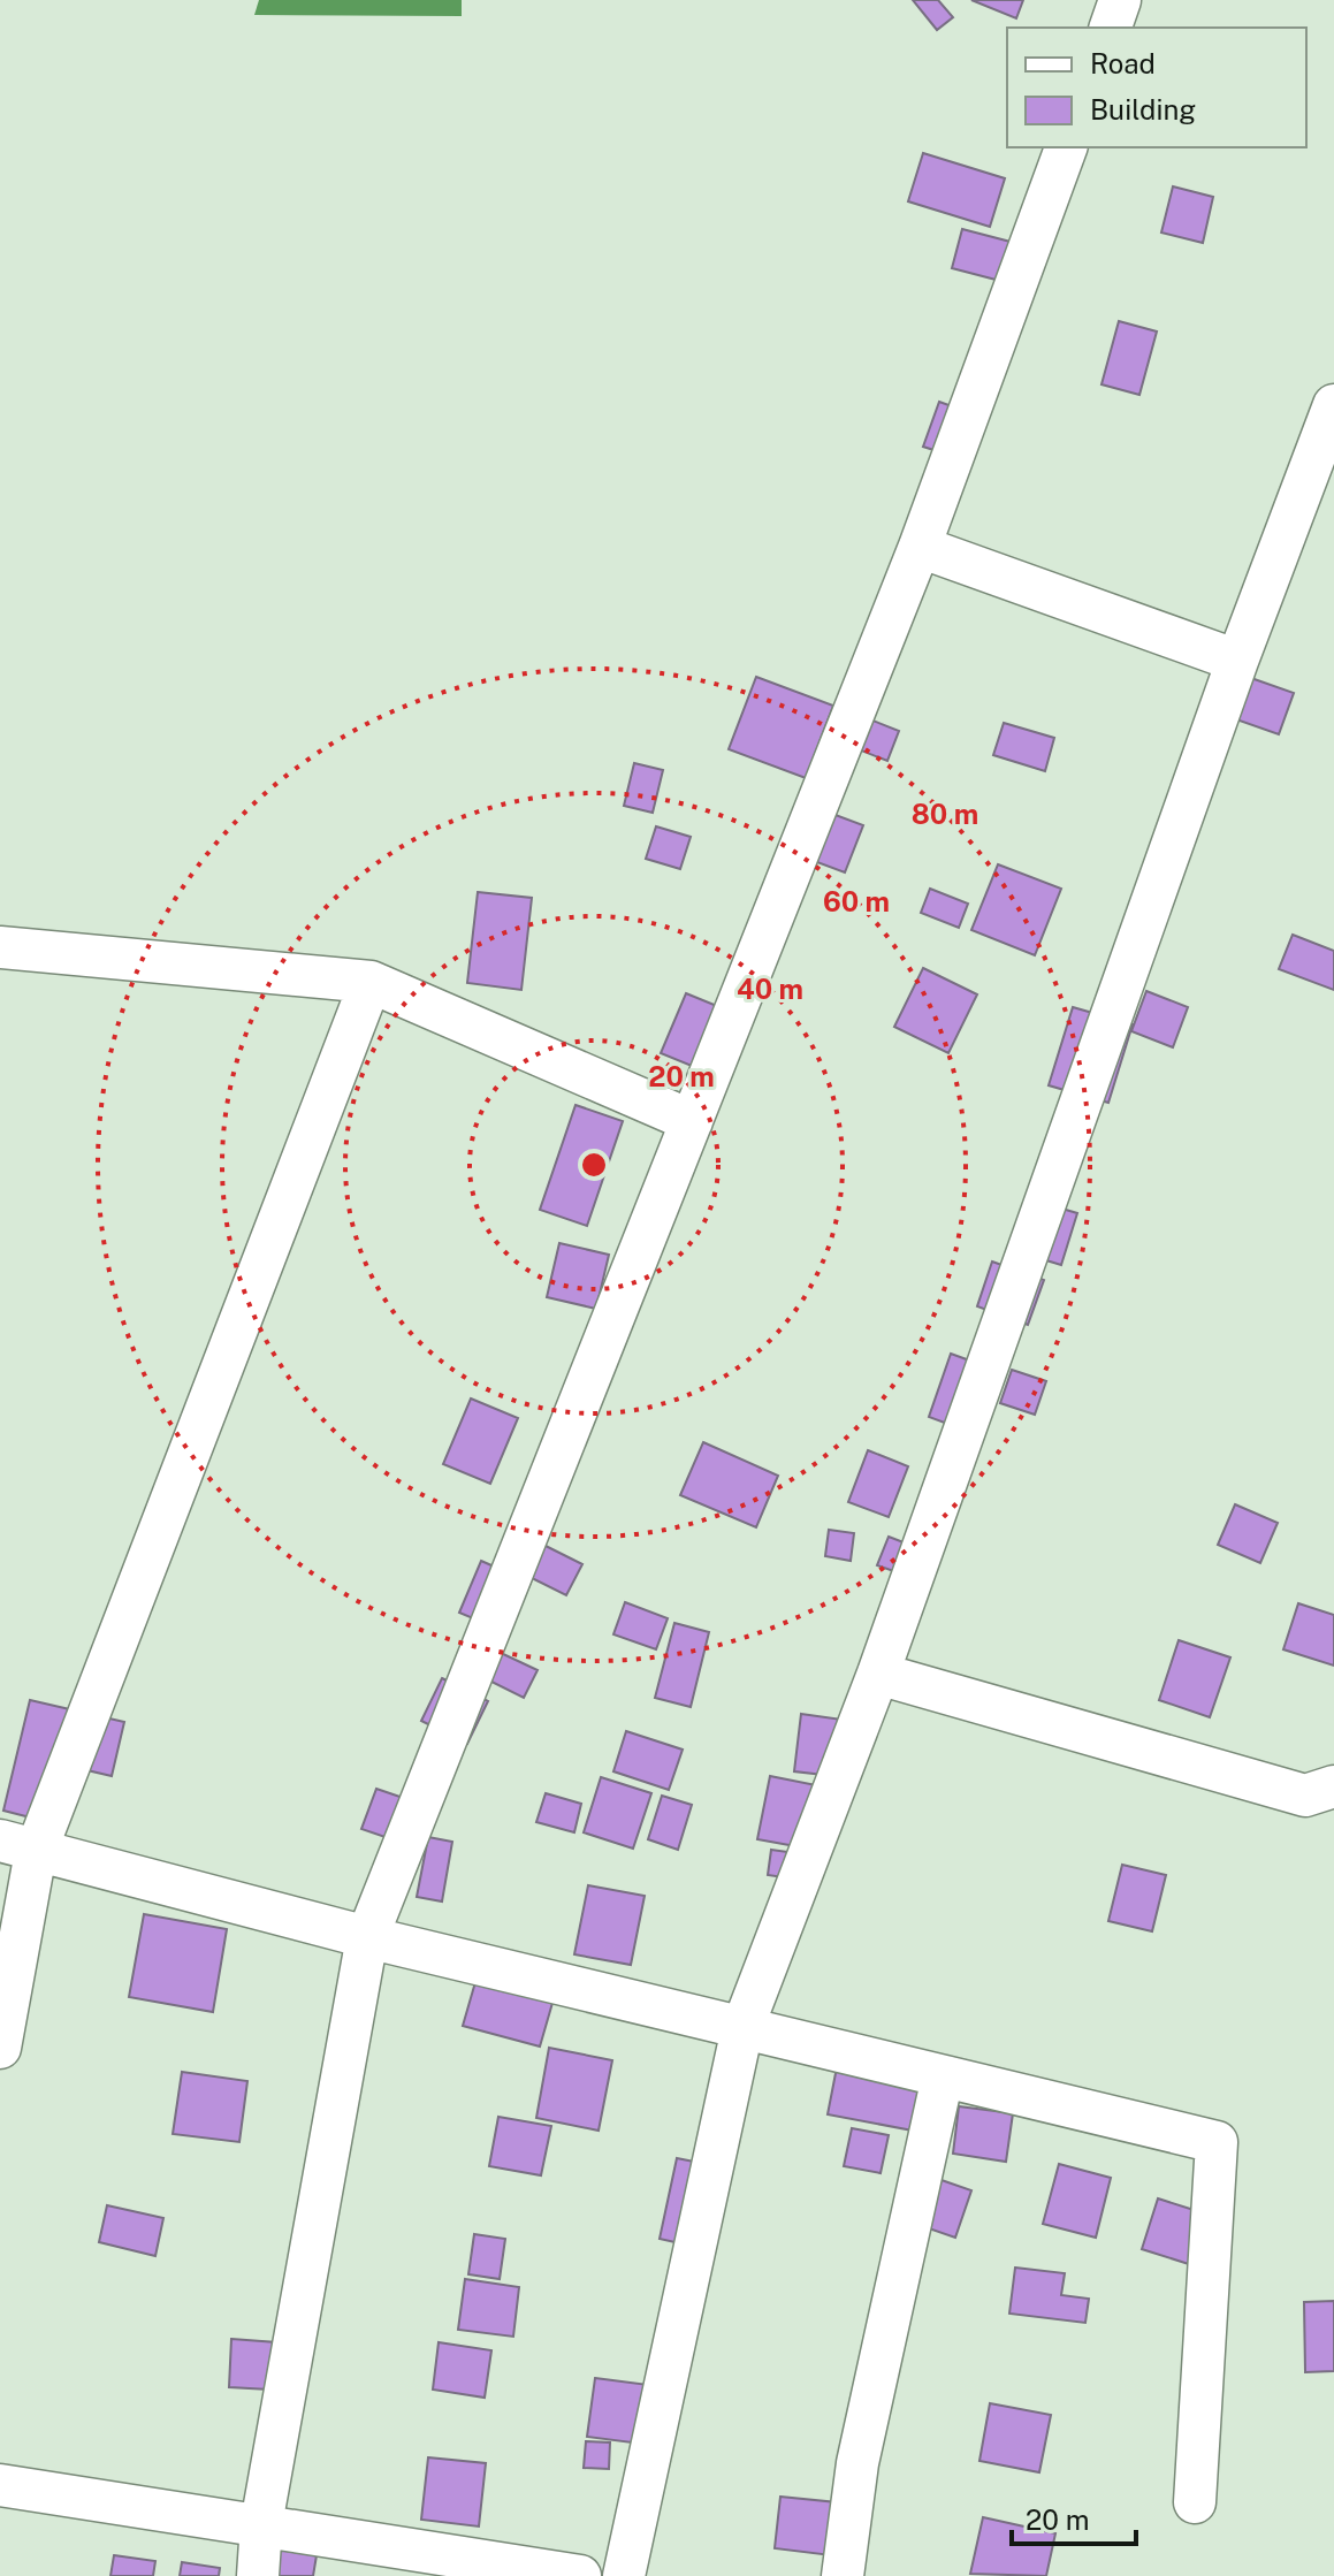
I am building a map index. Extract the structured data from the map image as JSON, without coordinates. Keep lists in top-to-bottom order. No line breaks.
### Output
{"legend":["Road","Building"],"scale_bar":"20 m","rings":["80 m","60 m","40 m","20 m"]}
